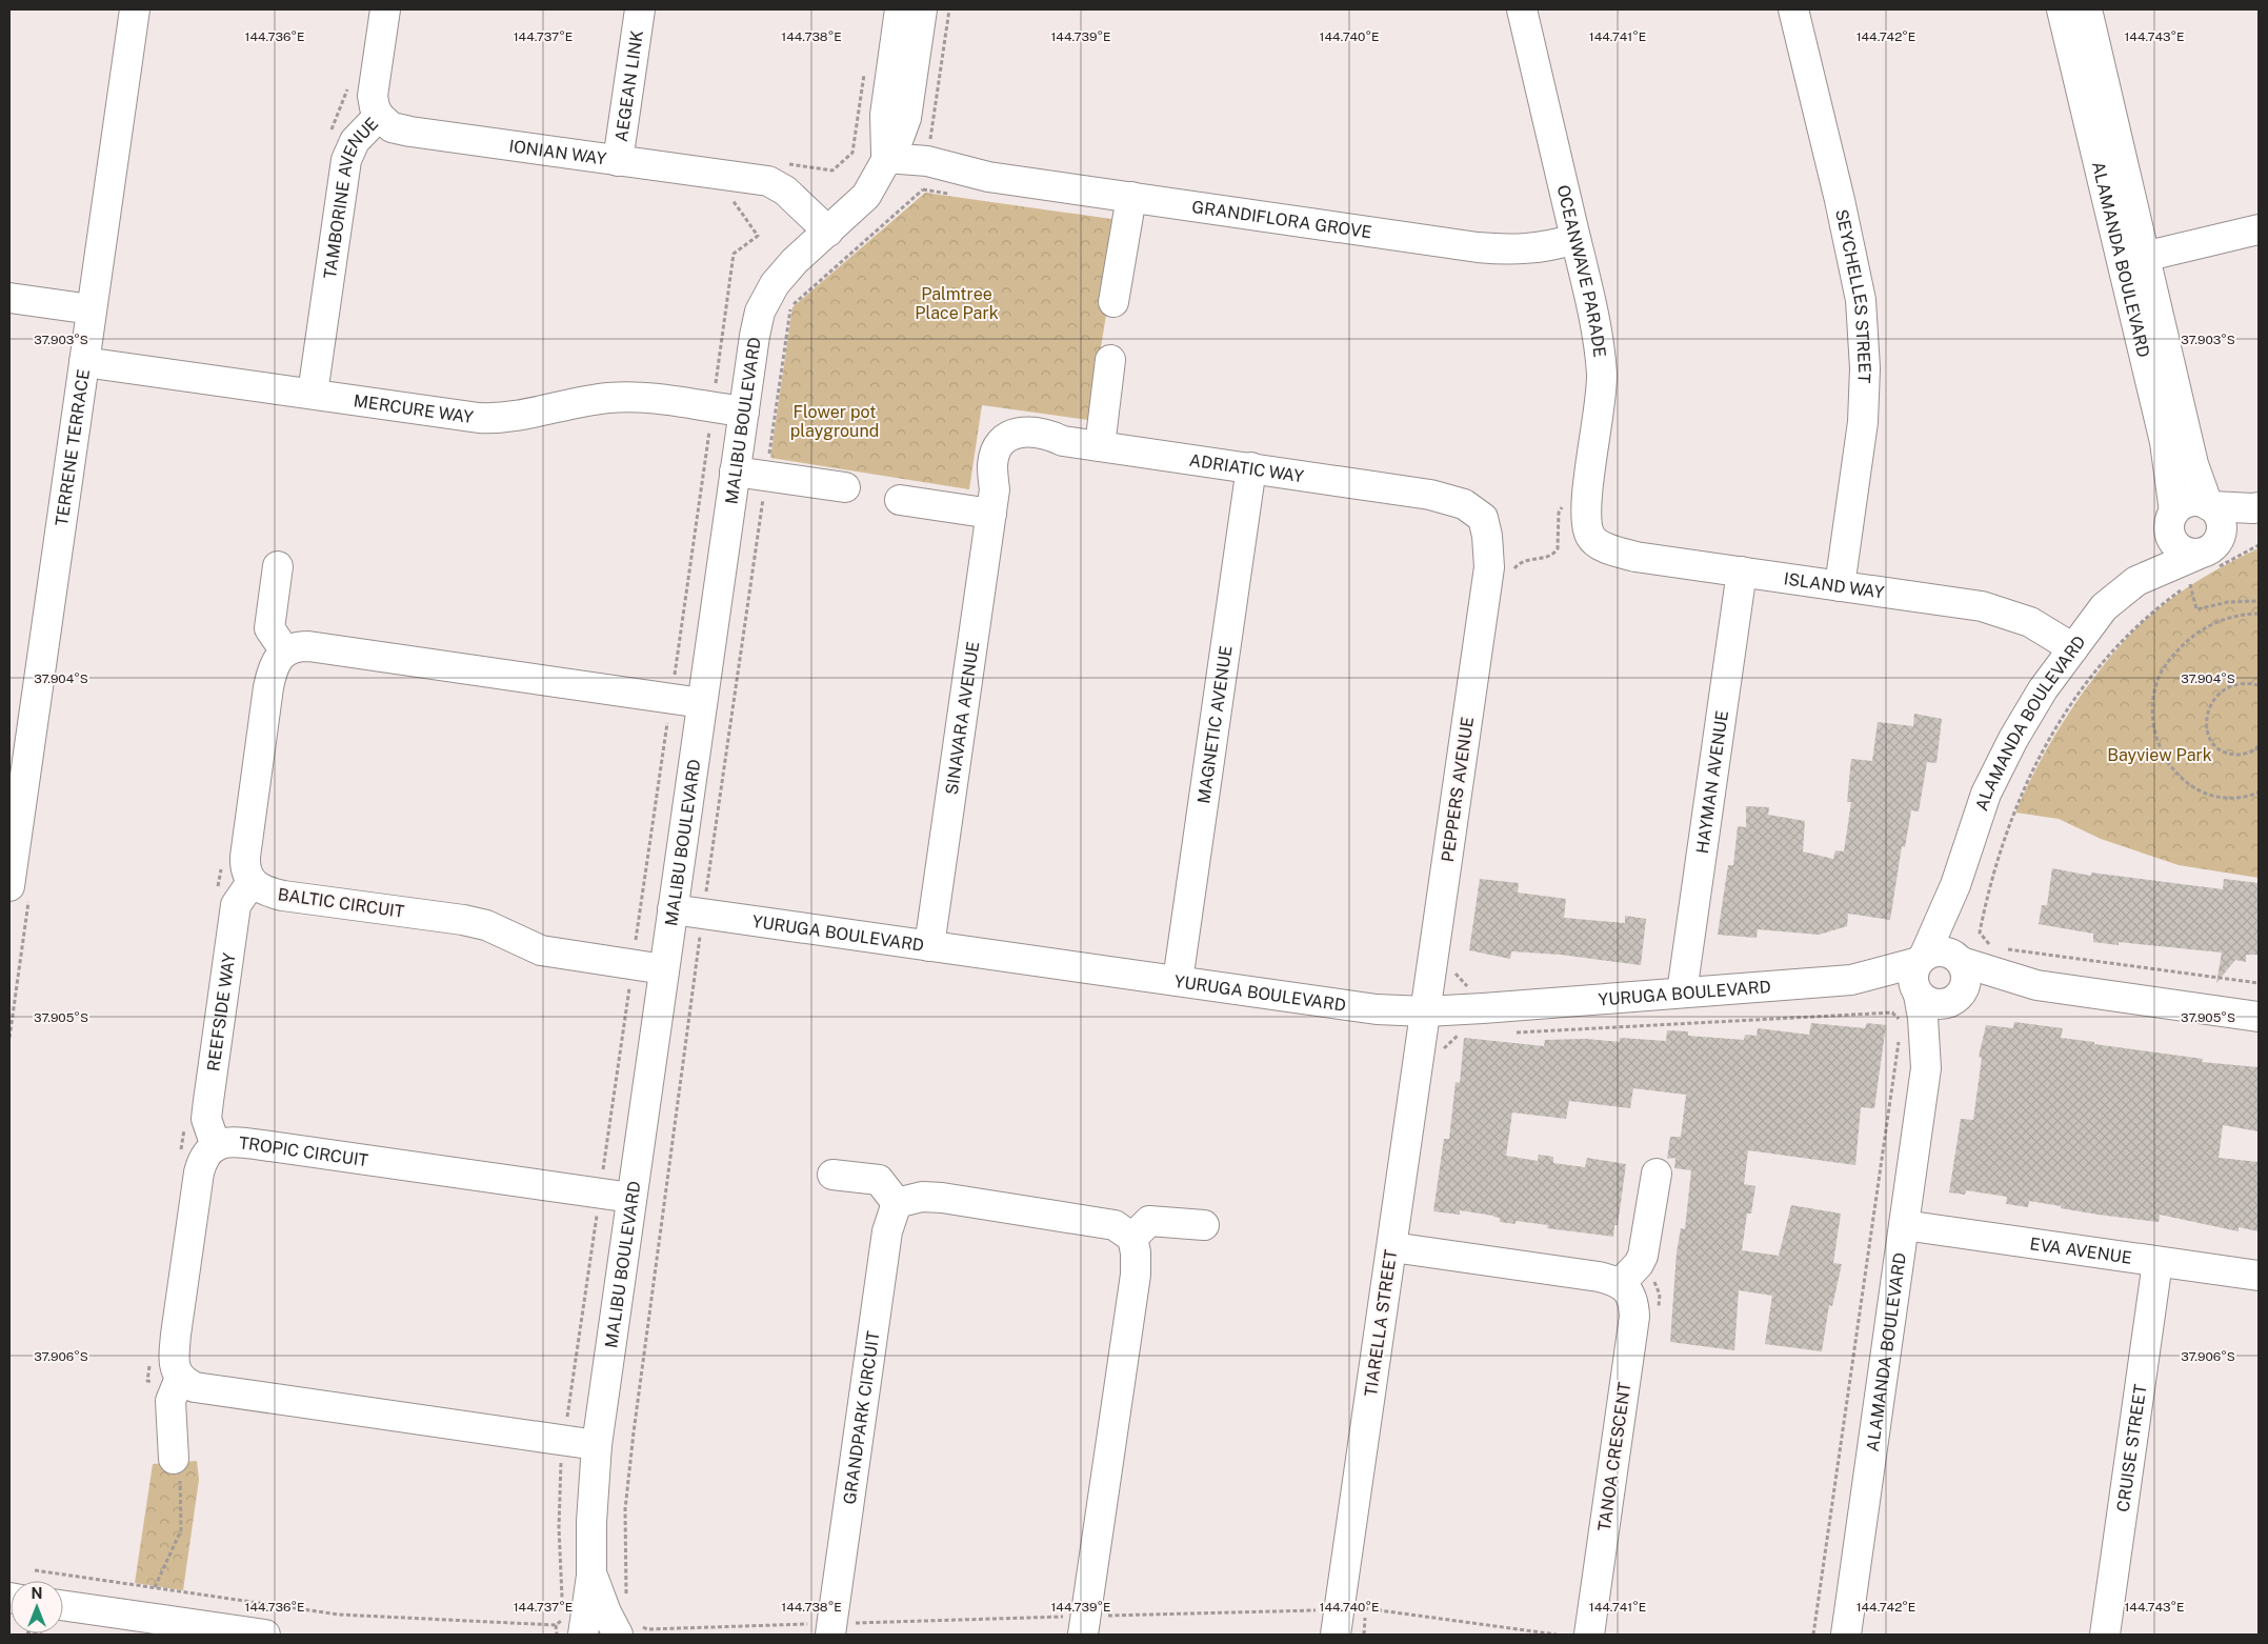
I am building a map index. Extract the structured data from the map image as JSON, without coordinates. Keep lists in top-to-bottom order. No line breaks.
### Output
{"streets":{"street":["AEGEAN LINK","IONIAN WAY","TAMBORINE AVENUE","GRANDIFLORA GROVE","ALAMANDA BOULEVARD","OCEANWAVE PARADE","SEYCHELLES STREET","MERCURE WAY","MALIBU BOULEVARD","TERRENE TERRACE","ADRIATIC WAY","ISLAND WAY","SINAVARA AVENUE","MAGNETIC AVENUE","HAYMAN AVENUE","PEPPERS AVENUE","BALTIC CIRCUIT","YURUGA BOULEVARD","REEFSIDE WAY","TROPIC CIRCUIT","EVA AVENUE","TIARELLA STREET","GRANDPARK CIRCUIT","CRUISE STREET","TANOA CRESCENT"]},"crossings":[["AEGEAN LINK","IONIAN WAY"],["IONIAN WAY","TAMBORINE AVENUE"],["IONIAN WAY","MALIBU BOULEVARD"],["TAMBORINE AVENUE","MERCURE WAY"],["GRANDIFLORA GROVE","OCEANWAVE PARADE"],["GRANDIFLORA GROVE","MALIBU BOULEVARD"],["ALAMANDA BOULEVARD","ISLAND WAY"],["ALAMANDA BOULEVARD","YURUGA BOULEVARD"],["ALAMANDA BOULEVARD","EVA AVENUE"],["OCEANWAVE PARADE","ISLAND WAY"],["SEYCHELLES STREET","ISLAND WAY"],["MERCURE WAY","MALIBU BOULEVARD"],["MERCURE WAY","TERRENE TERRACE"],["MALIBU BOULEVARD","BALTIC CIRCUIT"],["MALIBU BOULEVARD","YURUGA BOULEVARD"],["MALIBU BOULEVARD","TROPIC CIRCUIT"],["ADRIATIC WAY","SINAVARA AVENUE"],["ADRIATIC WAY","MAGNETIC AVENUE"],["ADRIATIC WAY","PEPPERS AVENUE"],["ISLAND WAY","HAYMAN AVENUE"],["SINAVARA AVENUE","YURUGA BOULEVARD"],["MAGNETIC AVENUE","YURUGA BOULEVARD"],["HAYMAN AVENUE","YURUGA BOULEVARD"],["PEPPERS AVENUE","YURUGA BOULEVARD"],["PEPPERS AVENUE","TIARELLA STREET"],["BALTIC CIRCUIT","REEFSIDE WAY"],["YURUGA BOULEVARD","TIARELLA STREET"],["REEFSIDE WAY","TROPIC CIRCUIT"],["EVA AVENUE","CRUISE STREET"]],"parks":["Palmtree Place Park","Flower pot playground","Bayview Park"],"north":"top","coordinates":["144.736°E","144.737°E","144.738°E","144.739°E","144.740°E","144.741°E","144.742°E","144.743°E","37.903°S","37.904°S","37.905°S","37.906°S"]}
